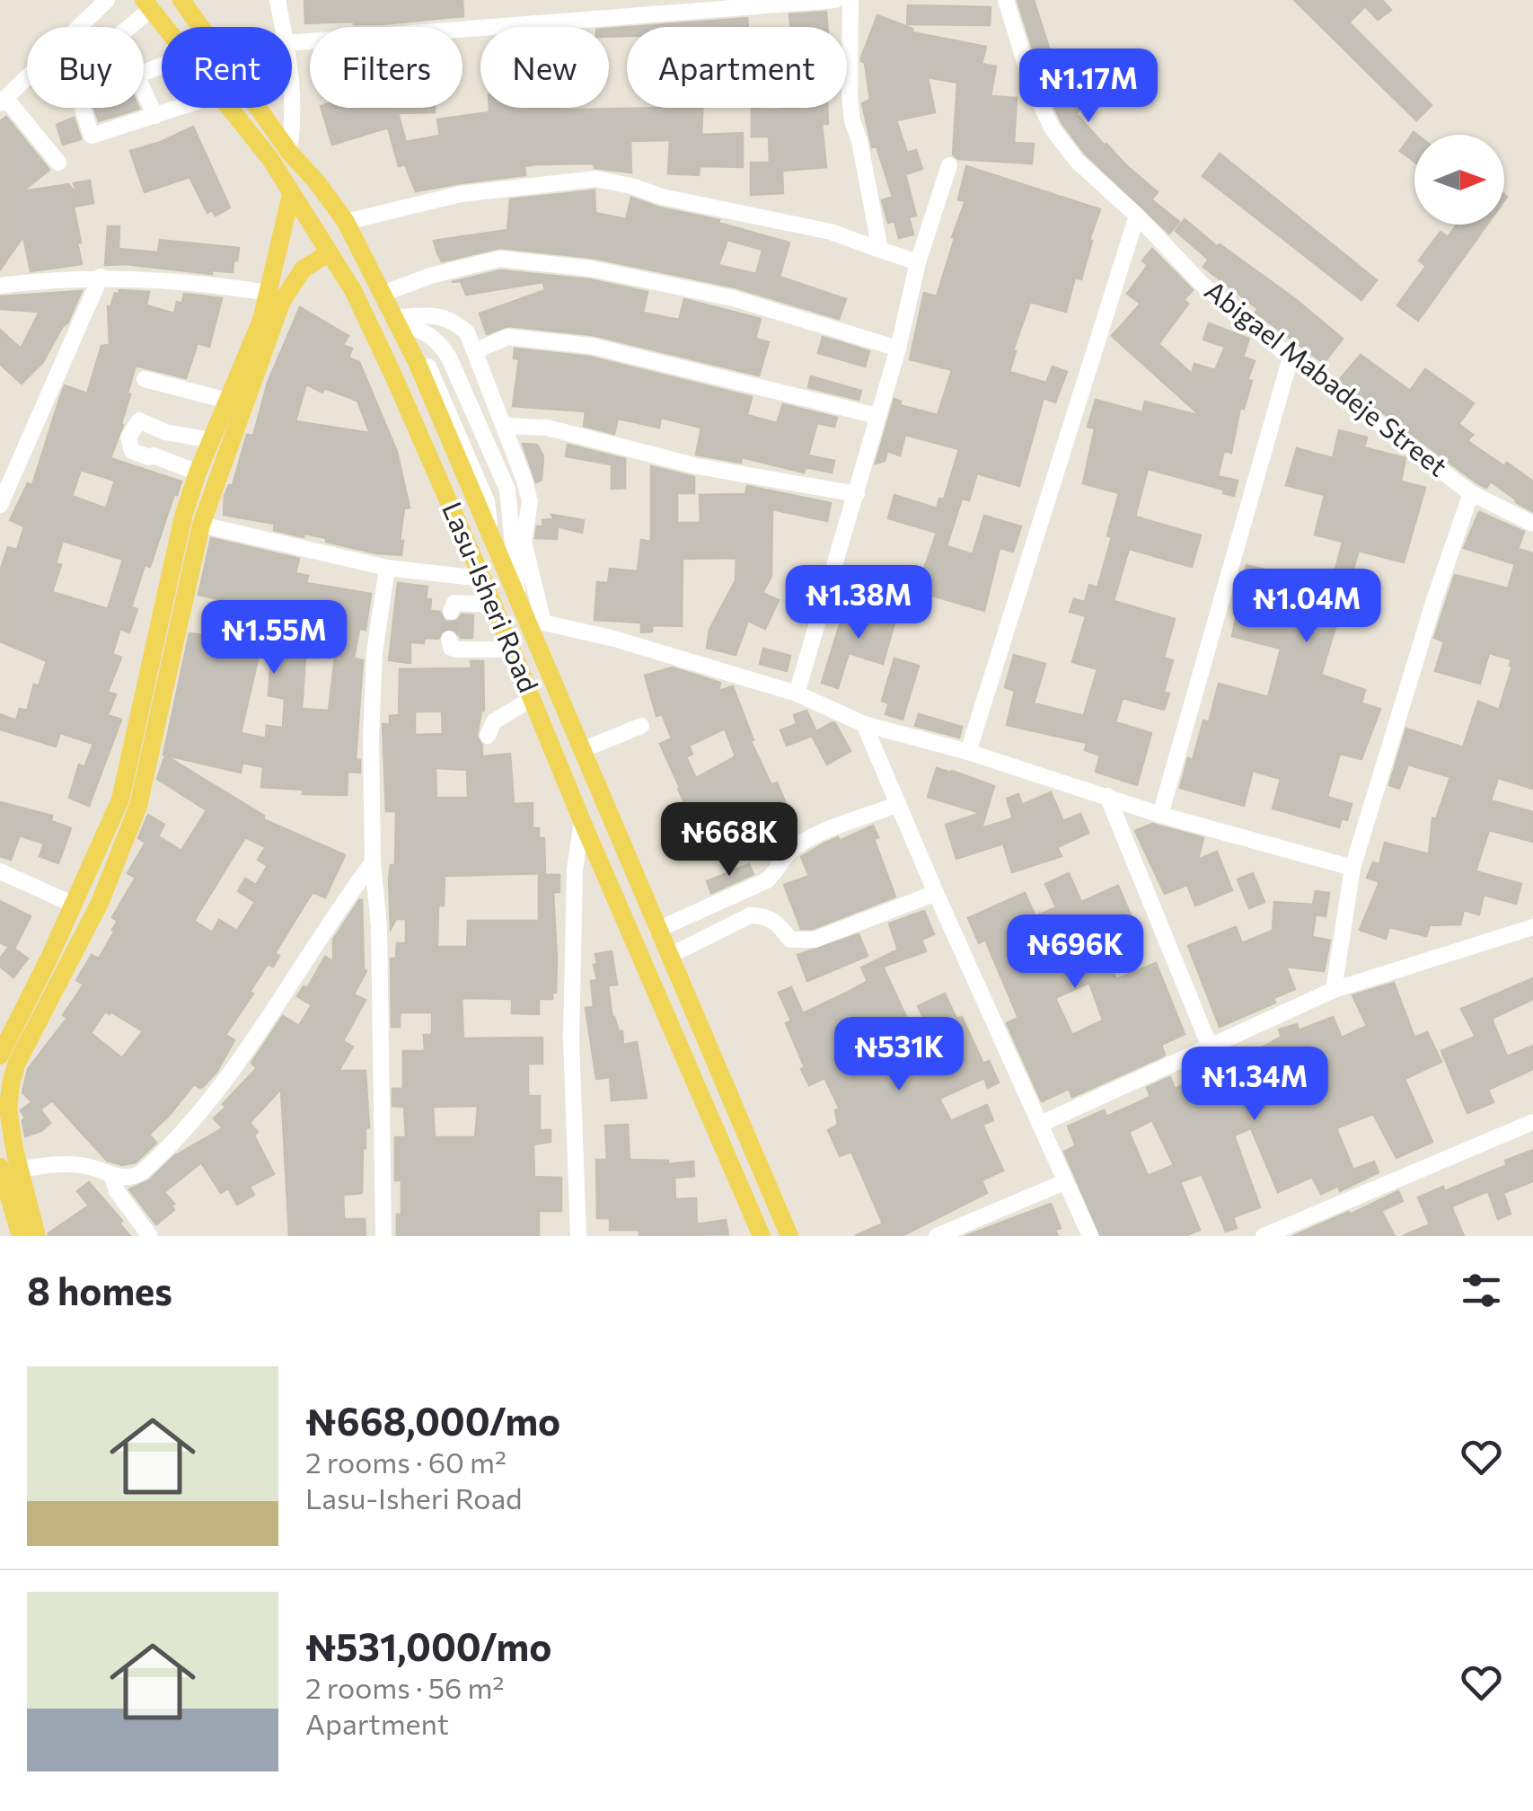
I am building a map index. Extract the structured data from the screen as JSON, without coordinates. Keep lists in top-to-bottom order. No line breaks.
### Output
{"streets":{"main road":["Lasu-Isheri Road"],"street":["Abigael Mabadeje Street"]},"north":"right","page":{"chip":["Buy","Rent","Filters","New","Apartment"],"price":["₦1.17M","₦1.38M","₦1.04M","₦1.55M","₦668K","₦696K","₦531K","₦1.34M"],"heading":"8 homes","list":[{"name":"₦668,000/mo","note":"2 rooms · 60 m² · Lasu-Isheri Road"},{"name":"₦531,000/mo","note":"2 rooms · 56 m² · Apartment"}]}}
